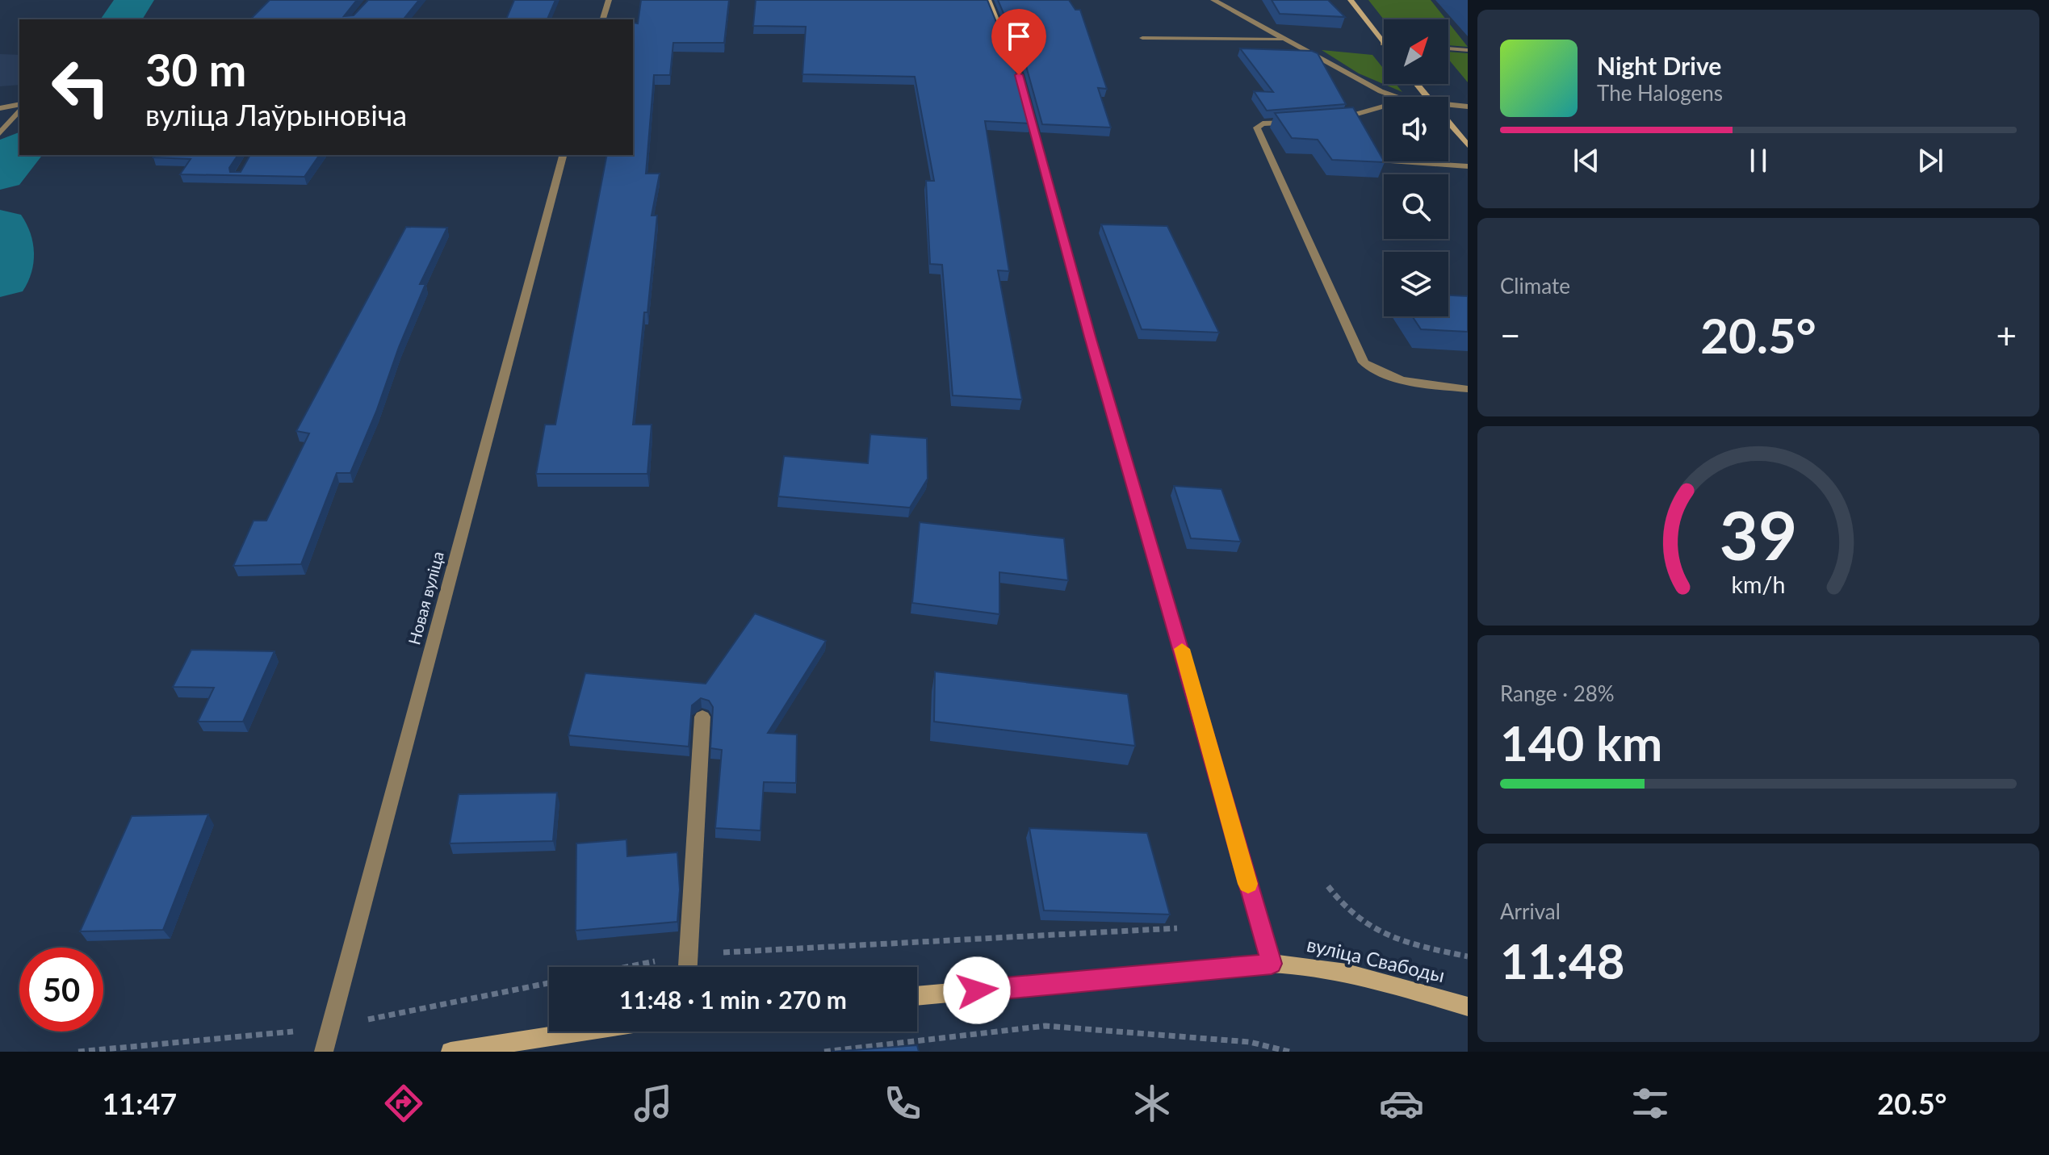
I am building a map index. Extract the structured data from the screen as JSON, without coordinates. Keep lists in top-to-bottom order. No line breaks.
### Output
{"streets":{"main road":["вуліца Свабоды"],"street":["Новая вуліца"]},"north":"top right","page":{"turn":["30 m","вуліца Лаўрыновіча"],"song":["Night Drive","The Halogens"],"tile":["Climate",["Range · 28%","140 km"],["Arrival","11:48"]],"heat":["−","20.5°","+"],"limit":"50","trip":"11:48 · 1 min · 270 m","tabs":["11:47","20.5°"],"gauge":["39","km/h"]}}
